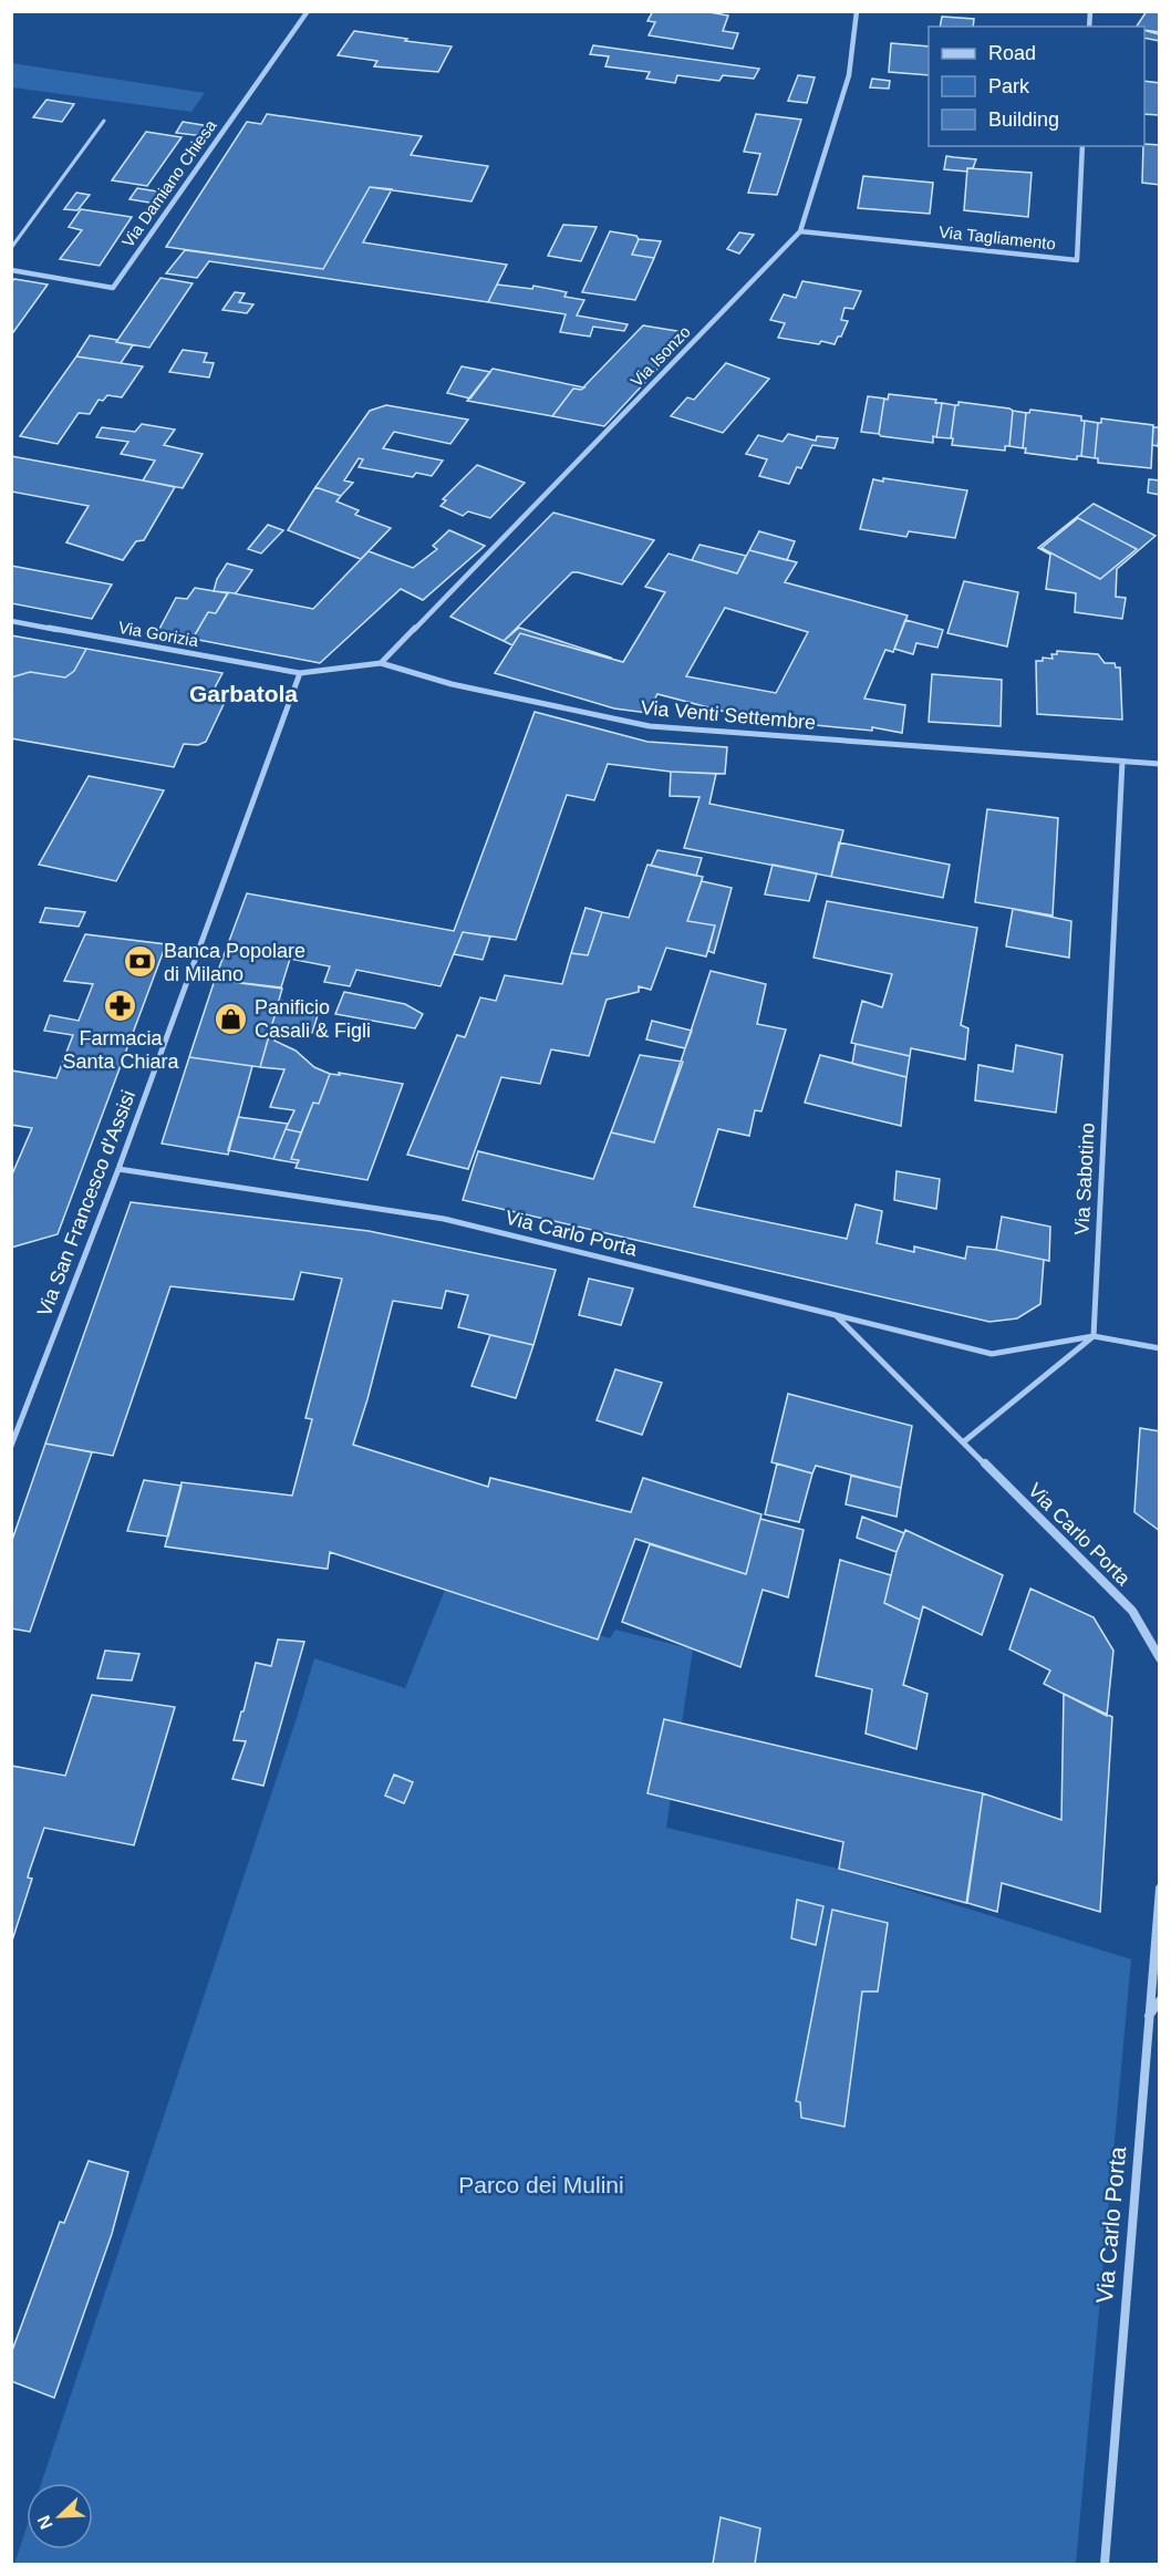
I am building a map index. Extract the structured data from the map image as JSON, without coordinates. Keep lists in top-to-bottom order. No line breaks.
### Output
{"streets":{"street":["Via Damiano Chiesa","Via Tagliamento","Via Isonzo","Via Gorizia","Via Venti Settembre","Via Sabotino","Via San Francesco d'Assisi","Via Carlo Porta"]},"crossings":[["Via Tagliamento","Via Isonzo"],["Via Isonzo","Via Venti Settembre"],["Via Gorizia","Via Venti Settembre"],["Via Gorizia","Via San Francesco d'Assisi"],["Via Venti Settembre","Via Sabotino"],["Via Venti Settembre","Via San Francesco d'Assisi"],["Via San Francesco d'Assisi","Via Carlo Porta"]],"districts":["Garbatola"],"parks":["Parco dei Mulini"],"places":{"bank":["Banca Popolare di Milano"],"pharmacy":["Farmacia Santa Chiara"],"shop":["Panificio Casali & Figli"]},"legend":["Road","Park","Building"],"north":"bottom left"}
